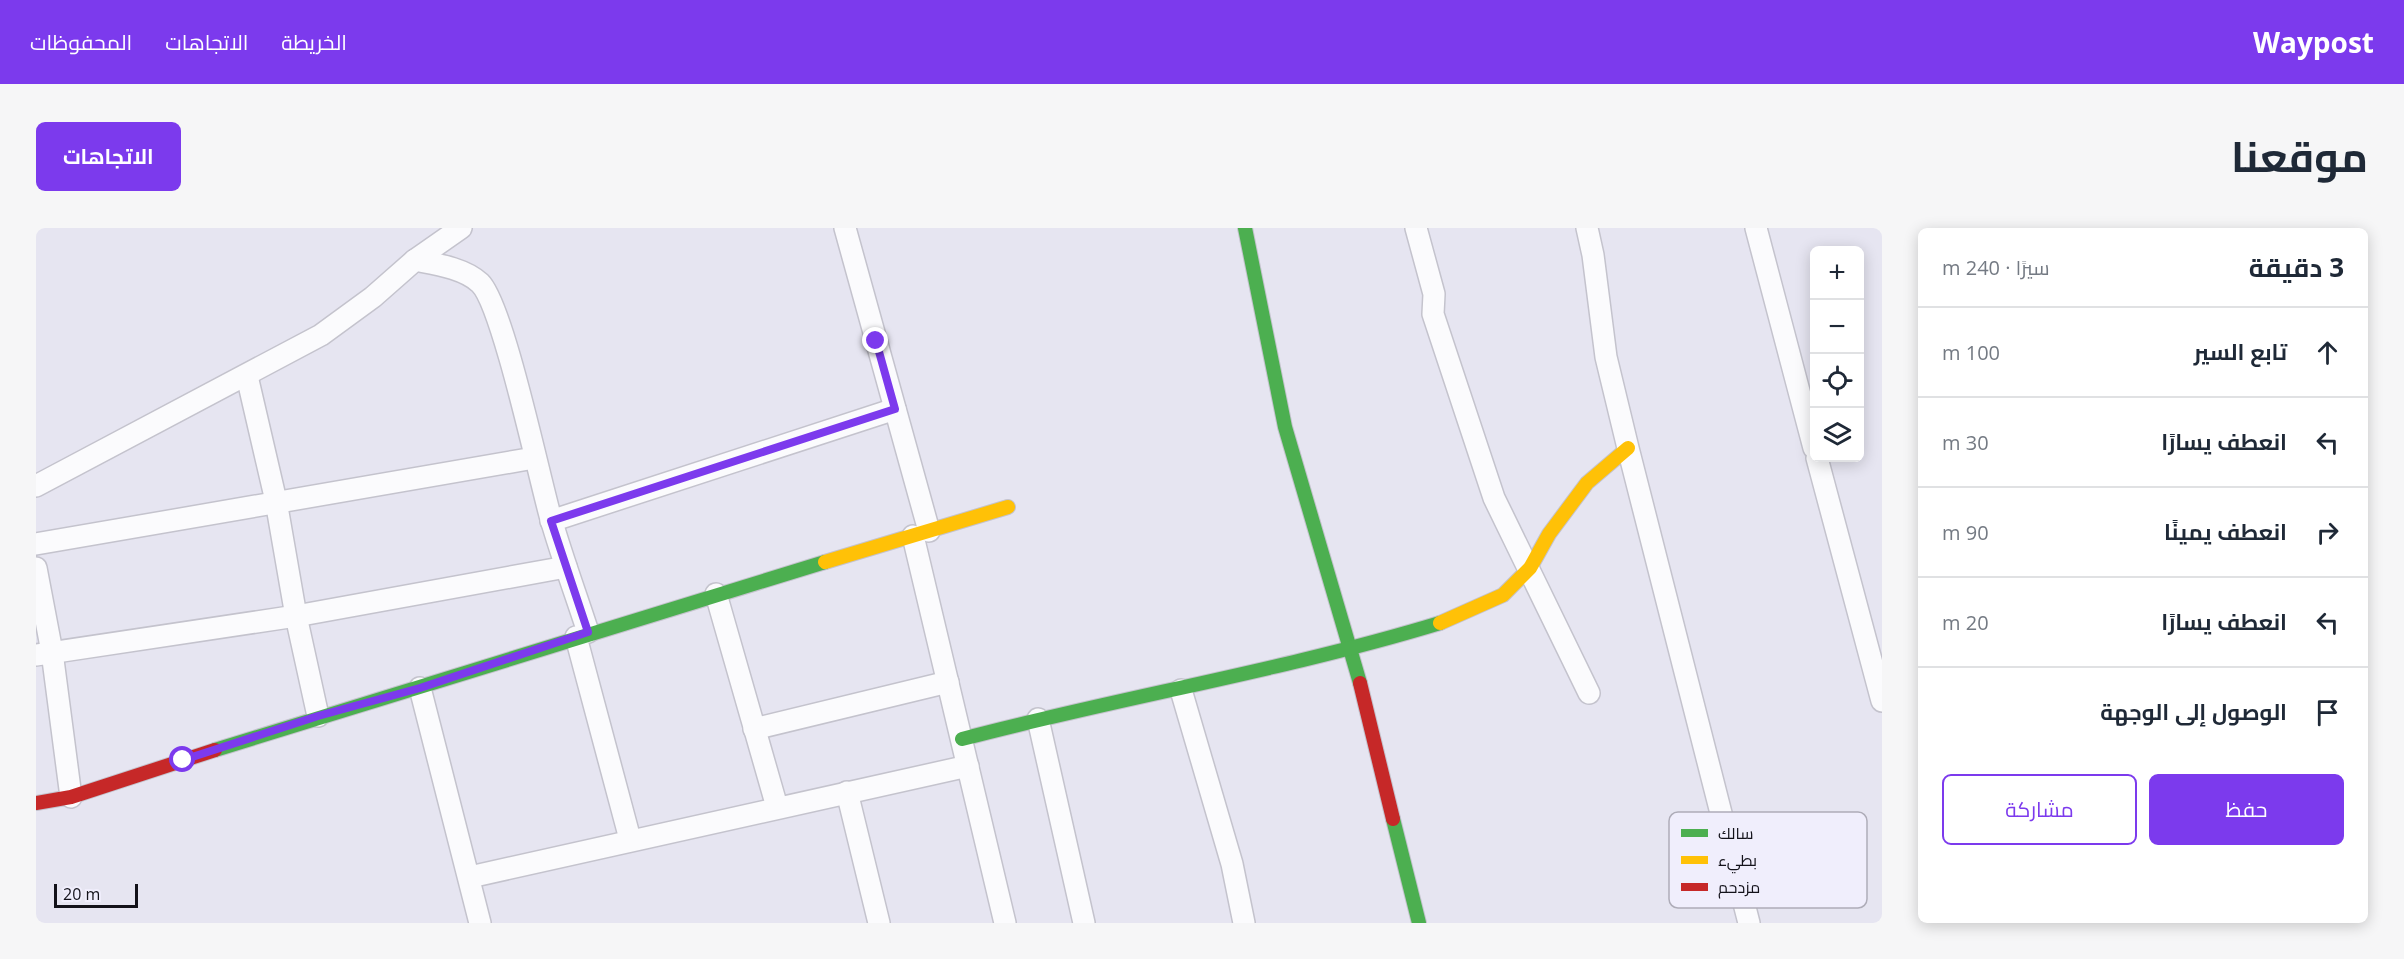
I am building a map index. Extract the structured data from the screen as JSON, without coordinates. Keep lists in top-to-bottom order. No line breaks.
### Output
{"legend":["سالك","بطيء","مزدحم"],"scale_bar":"20 m","page":{"header":"Waypost","nav":["الخريطة","الاتجاهات","المحفوظات"],"title":"موقعنا","buttons":["الاتجاهات",["حفظ","مشاركة"]],"heading":["3 دقيقة","سيرًا · 240 m"],"map_buttons":["+","−"],"list":[["تابع السير","100 m"],["انعطف يسارًا","30 m"],["انعطف يمينًا","90 m"],["انعطف يسارًا","20 m"],"الوصول إلى الوجهة"],"scale":"20 m"}}
